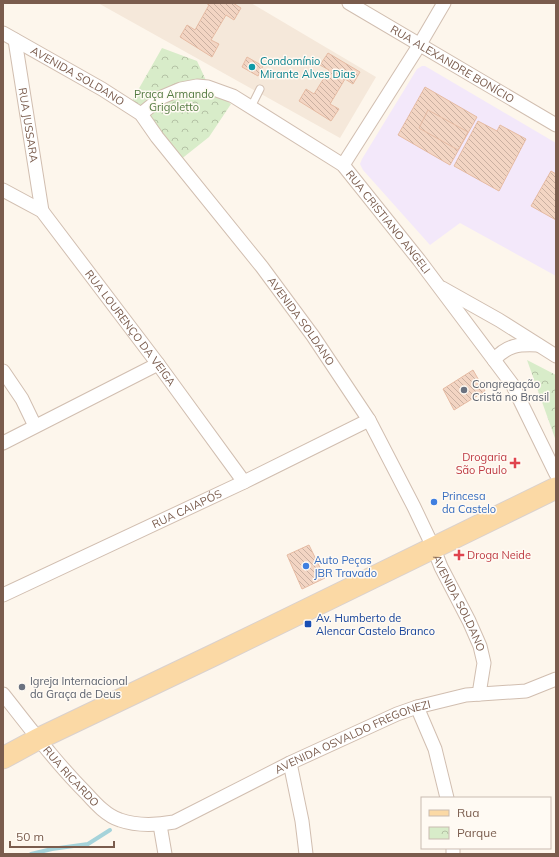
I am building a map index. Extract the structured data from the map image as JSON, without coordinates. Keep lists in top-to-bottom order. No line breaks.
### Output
{"streets":{"street":["RUA ALEXANDRE BONÍCIO","AVENIDA SOLDANO","RUA JUSSARA","RUA CRISTIANO ANGELI","RUA LOURENÇO DA VEIGA","RUA CAIAPÓS","AVENIDA OSVALDO FREGONEZI","RUA RICARDO"]},"crossings":[["AVENIDA SOLDANO","RUA JUSSARA"],["AVENIDA SOLDANO","RUA CRISTIANO ANGELI"],["AVENIDA SOLDANO","RUA CAIAPÓS"],["AVENIDA SOLDANO","AVENIDA OSVALDO FREGONEZI"],["RUA JUSSARA","RUA LOURENÇO DA VEIGA"],["RUA LOURENÇO DA VEIGA","RUA CAIAPÓS"],["AVENIDA OSVALDO FREGONEZI","RUA RICARDO"]],"parks":["Praça Armando Grigoletto"],"places":{"other":["Condomínio Mirante Alves Dias","Congregação Cristã no Brasil","Princesa da Castelo","Auto Peças JBR Travado","Igreja Internacional da Graça de Deus"],"health":["Drogaria São Paulo","Droga Neide"],"transit":["Av. Humberto de Alencar Castelo Branco"]},"legend":["Rua","Parque"],"scale_bar":"50 m"}
